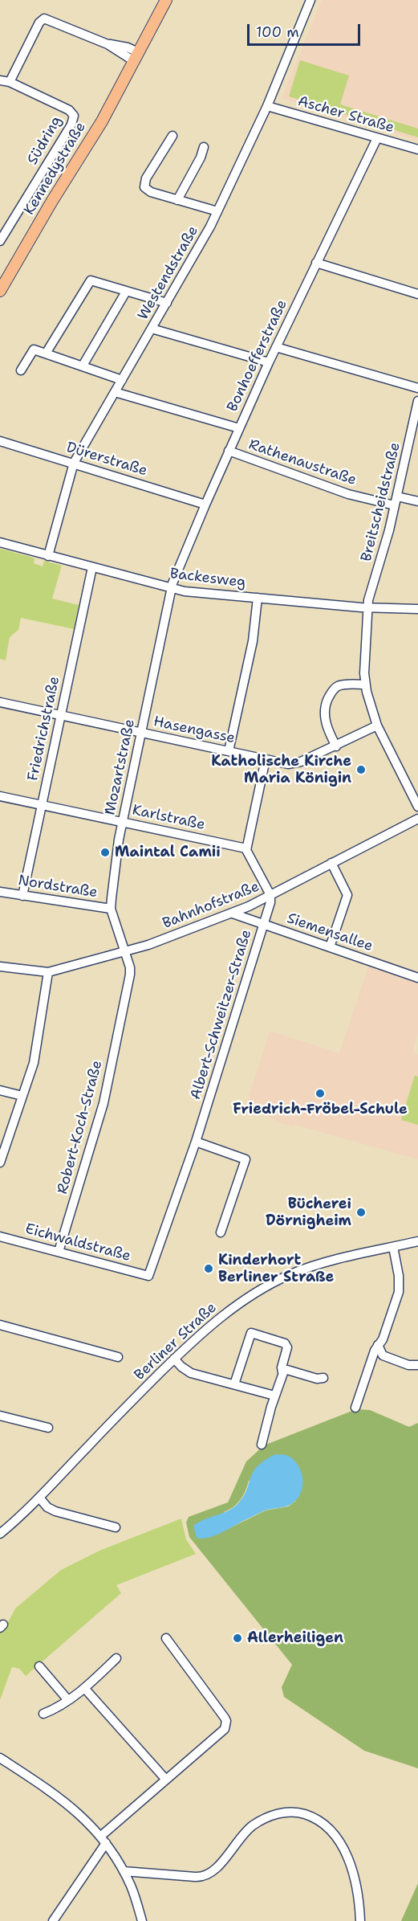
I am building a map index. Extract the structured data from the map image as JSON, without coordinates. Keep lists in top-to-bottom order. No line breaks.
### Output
{"streets":{"main road":["Kennedystraße"],"street":["Ascher Straße","Südring","Westendstraße","Bonhoefferstraße","Dürerstraße","Rathenaustraße","Breitscheidstraße","Backesweg","Friedrichstraße","Hasengasse","Mozartstraße","Karlstraße","Nordstraße","Bahnhofstraße","Siemensallee","Albert-Schweitzer-Straße","Robert-Koch-Straße","Eichwaldstraße","Berliner Straße"]},"crossings":[["Ascher Straße","Westendstraße"],["Ascher Straße","Bonhoefferstraße"],["Westendstraße","Dürerstraße"],["Westendstraße","Backesweg"],["Bonhoefferstraße","Dürerstraße"],["Bonhoefferstraße","Rathenaustraße"],["Bonhoefferstraße","Backesweg"],["Bonhoefferstraße","Mozartstraße"],["Rathenaustraße","Breitscheidstraße"],["Breitscheidstraße","Backesweg"],["Breitscheidstraße","Hasengasse"],["Backesweg","Friedrichstraße"],["Backesweg","Mozartstraße"],["Friedrichstraße","Hasengasse"],["Friedrichstraße","Karlstraße"],["Friedrichstraße","Nordstraße"],["Hasengasse","Mozartstraße"],["Mozartstraße","Karlstraße"],["Mozartstraße","Nordstraße"],["Mozartstraße","Bahnhofstraße"],["Mozartstraße","Robert-Koch-Straße"],["Bahnhofstraße","Siemensallee"],["Bahnhofstraße","Albert-Schweitzer-Straße"],["Bahnhofstraße","Robert-Koch-Straße"],["Siemensallee","Albert-Schweitzer-Straße"],["Albert-Schweitzer-Straße","Eichwaldstraße"],["Robert-Koch-Straße","Eichwaldstraße"]],"places":["Katholische Kirche Maria Königin","Maintal Camii","Friedrich-Fröbel-Schule","Bücherei Dörnigheim","Kinderhort Berliner Straße","Allerheiligen"],"scale_bar":"100 m"}
